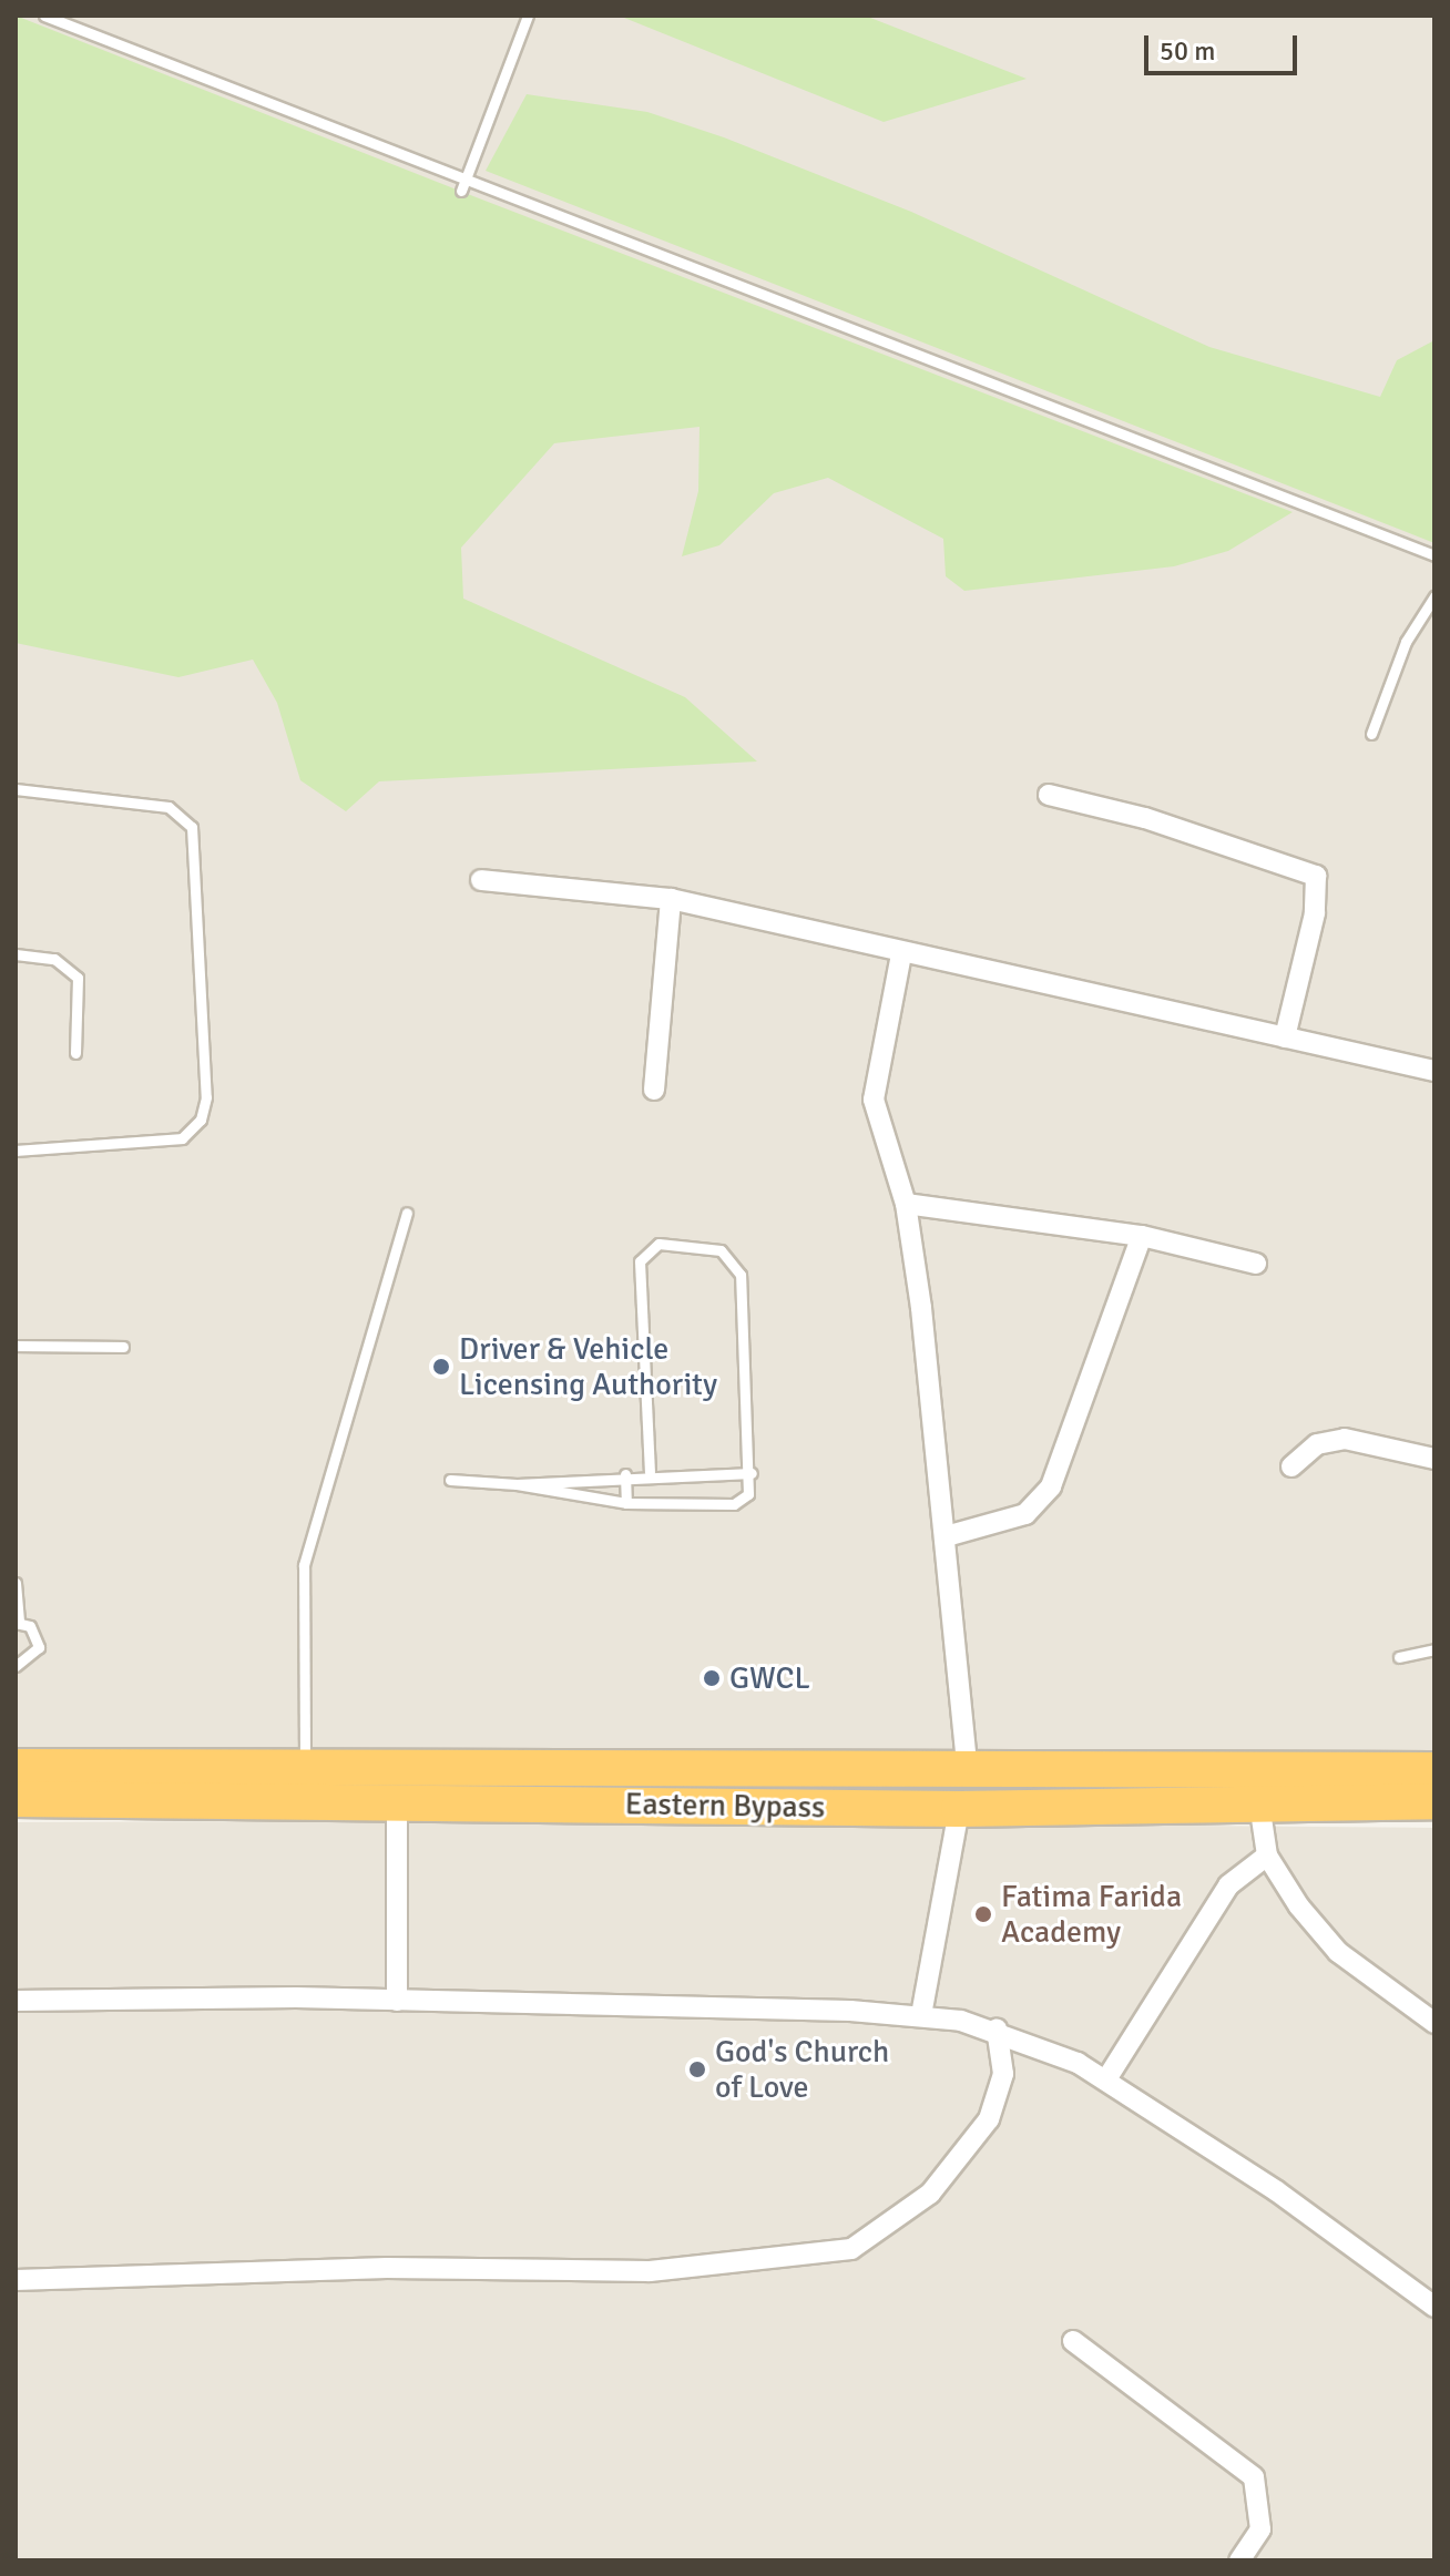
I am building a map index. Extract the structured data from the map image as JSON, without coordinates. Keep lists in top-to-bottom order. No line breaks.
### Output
{"streets":{"highway":["Eastern Bypass"]},"places":["Driver & Vehicle Licensing Authority","GWCL","Fatima Farida Academy","God's Church of Love"],"scale_bar":"50 m"}
